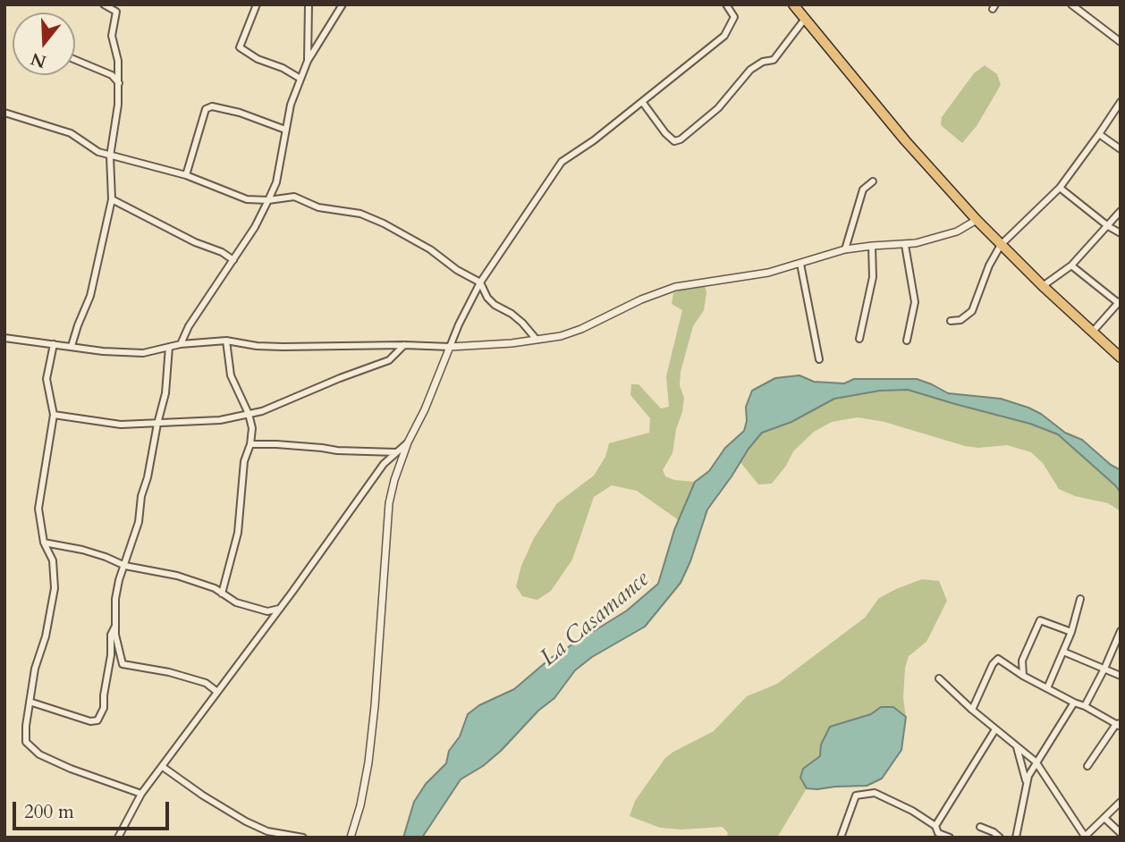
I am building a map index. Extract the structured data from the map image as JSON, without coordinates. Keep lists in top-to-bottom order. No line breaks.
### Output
{"water":["La Casamance"],"scale_bar":"200 m","north":"bottom"}
